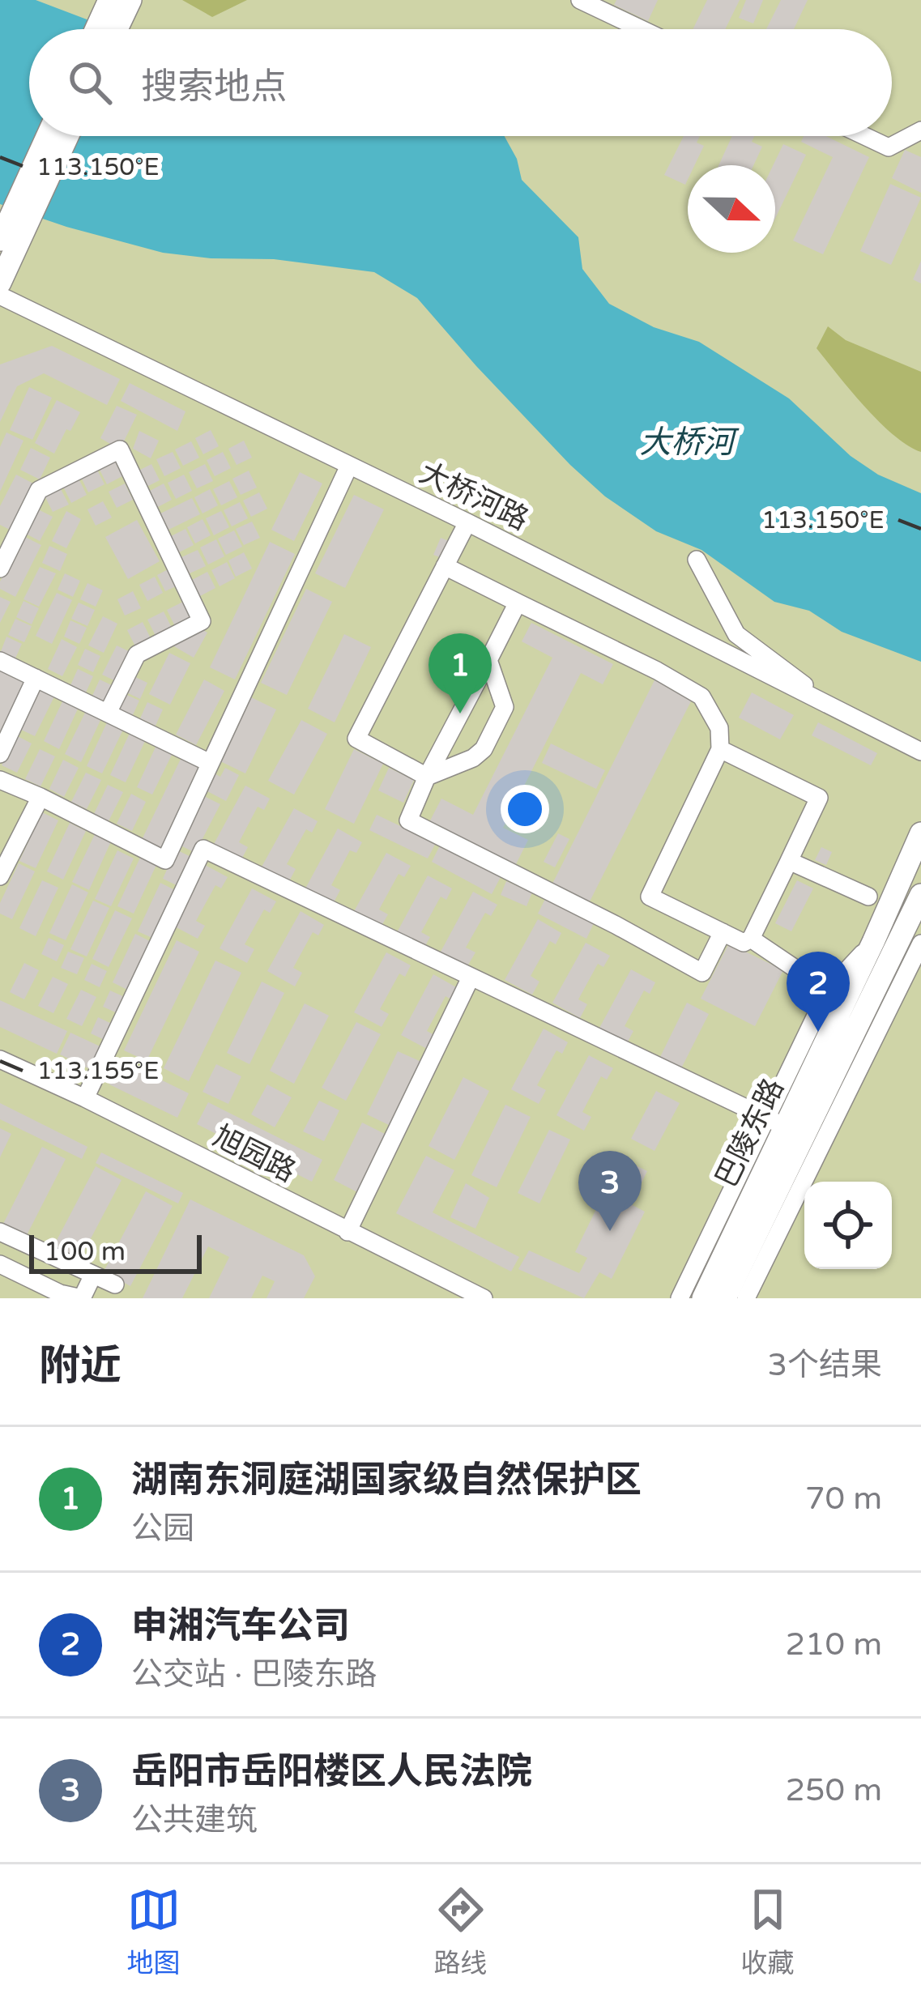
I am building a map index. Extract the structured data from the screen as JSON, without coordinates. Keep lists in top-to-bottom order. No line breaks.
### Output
{"streets":{"main road":["巴陵东路"],"street":["大桥河路","旭园路"]},"water":["大桥河"],"scale_bar":"100 m","north":"right","page":{"search":"搜索地点","pins":["1","2","3"],"scale":"100 m","heading":["附近","3个结果"],"list":[{"mark":"1","name":"湖南东洞庭湖国家级自然保护区","note":"公园","value":"70 m"},{"mark":"2","name":"申湘汽车公司","note":"公交站 · 巴陵东路","value":"210 m"},{"mark":"3","name":"岳阳市岳阳楼区人民法院","note":"公共建筑","value":"250 m"}],"nav":["地图","路线","收藏"]},"coordinates":["113.150°E","113.155°E"]}
